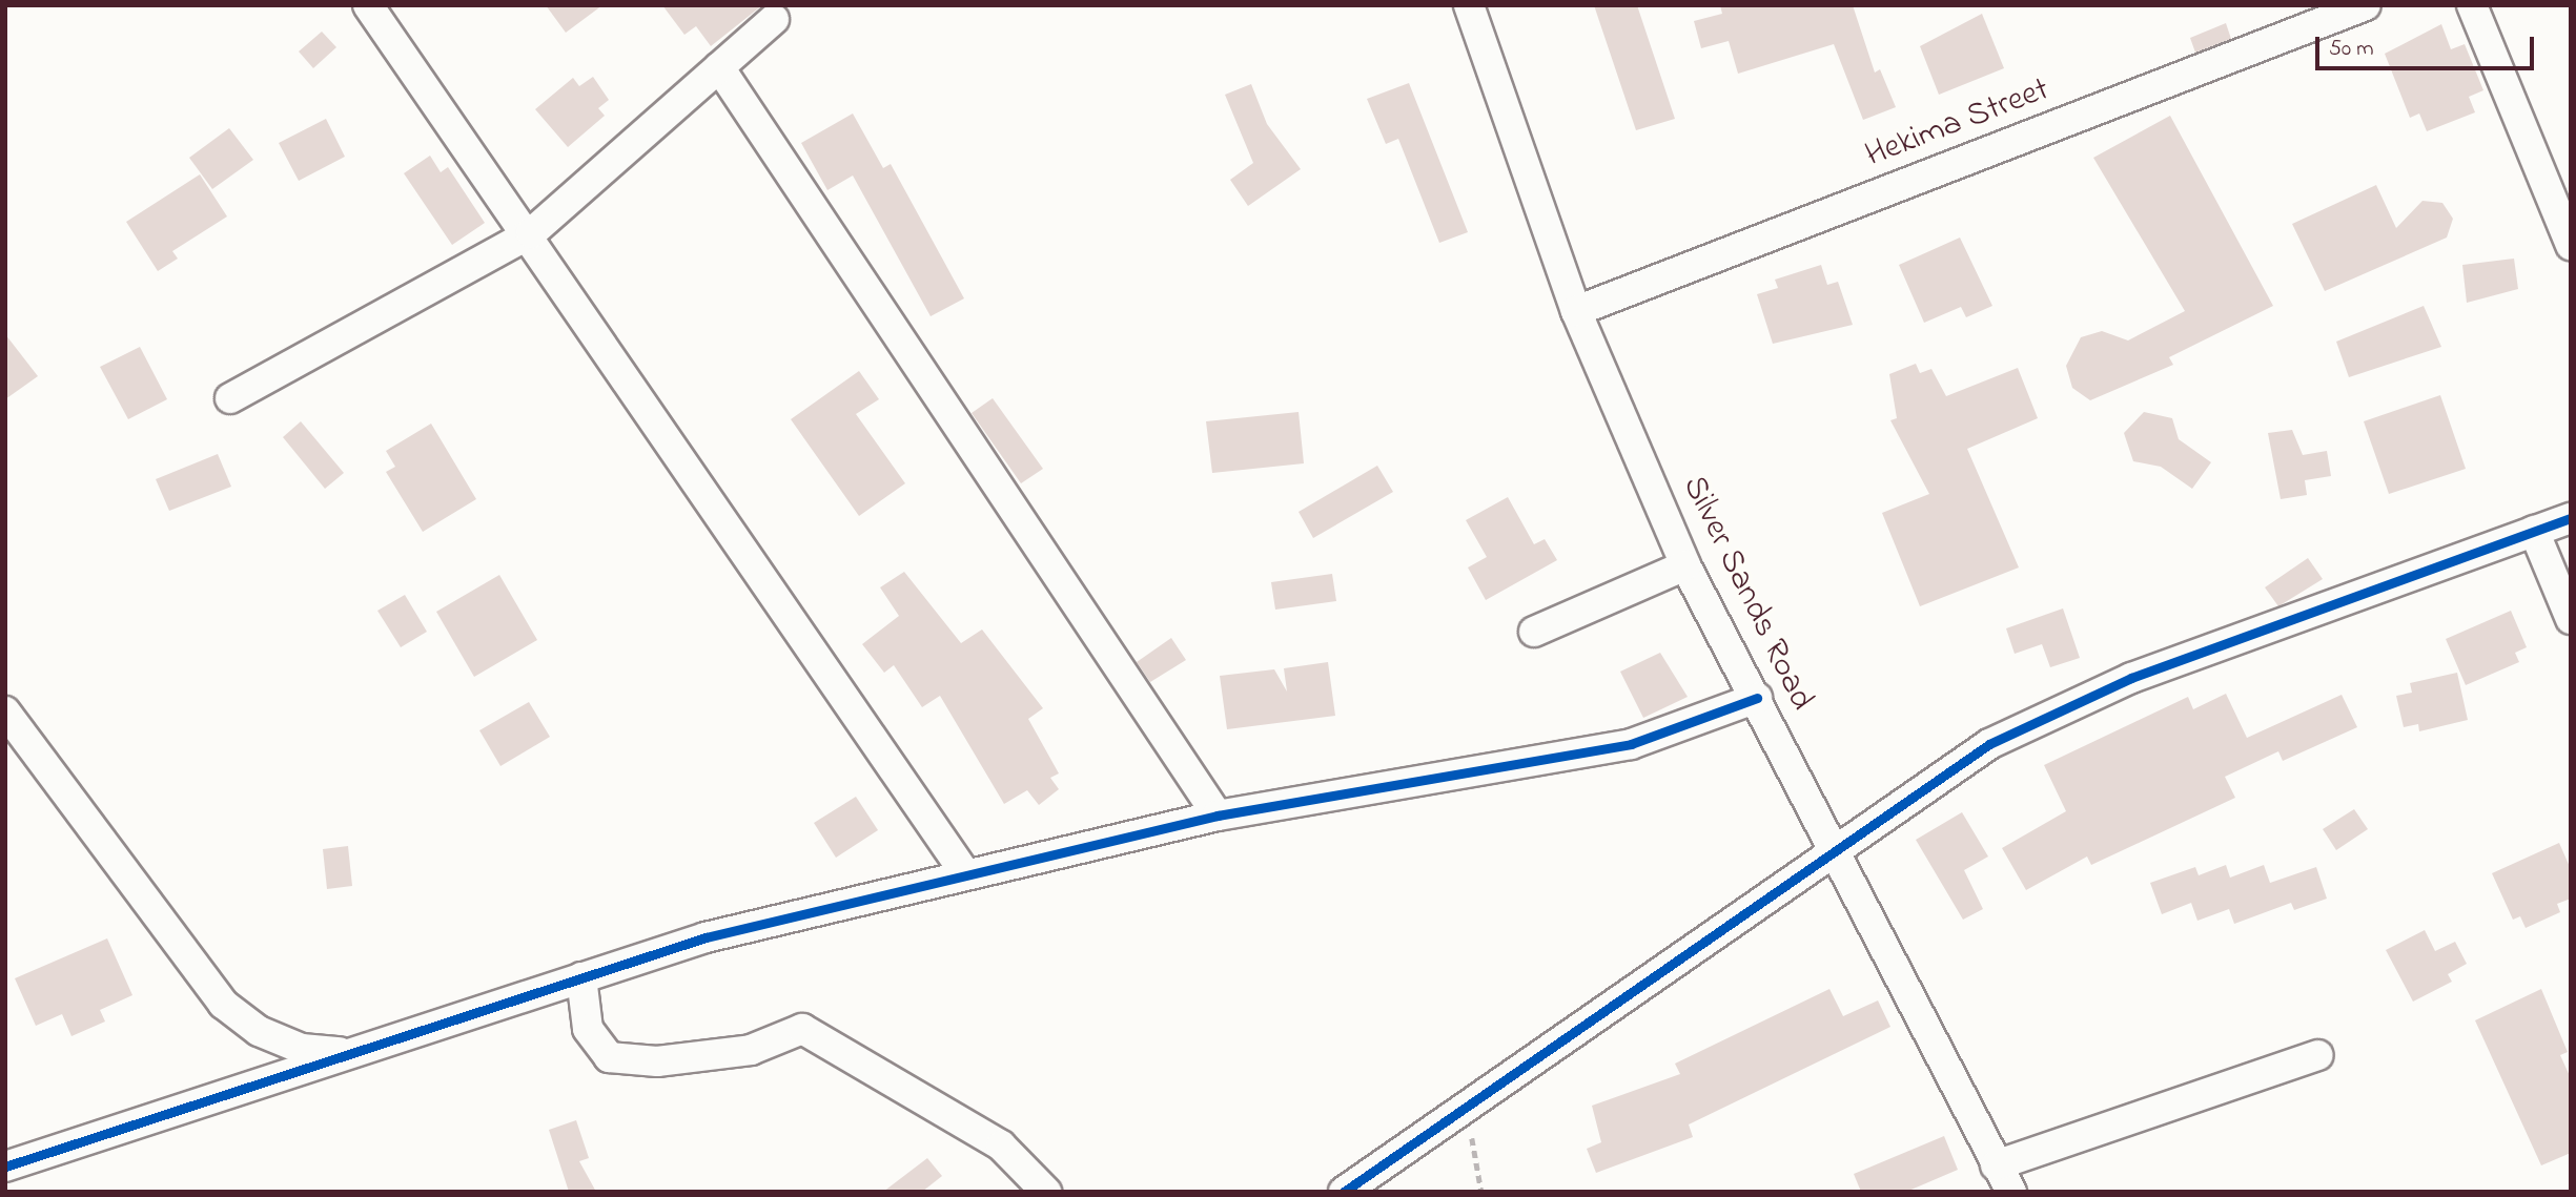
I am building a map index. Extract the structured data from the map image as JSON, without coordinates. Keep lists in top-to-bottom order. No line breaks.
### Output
{"streets":{"street":["Hekima Street","Silver Sands Road"]},"crossings":[["Hekima Street","Silver Sands Road"]],"scale_bar":"50 m"}
